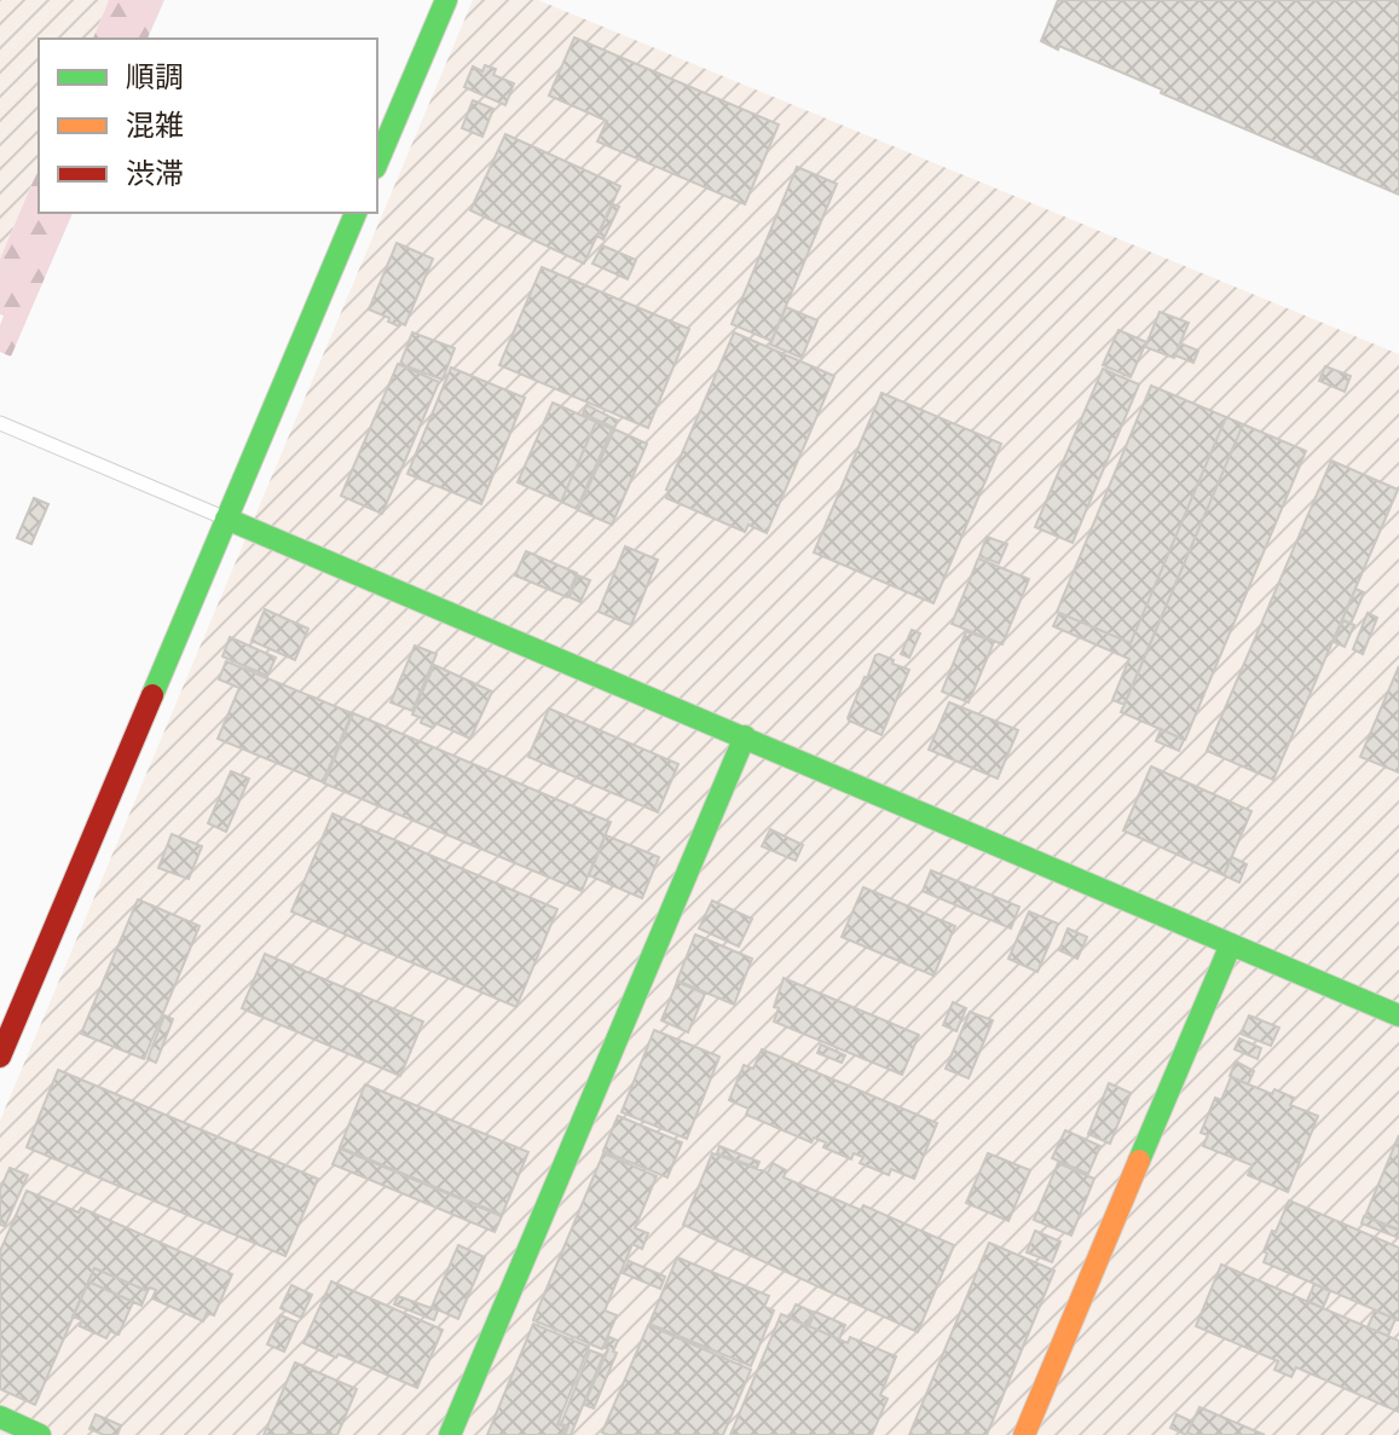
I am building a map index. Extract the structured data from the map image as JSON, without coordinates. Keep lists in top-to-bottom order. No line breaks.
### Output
{"legend":["順調","混雑","渋滞"]}
